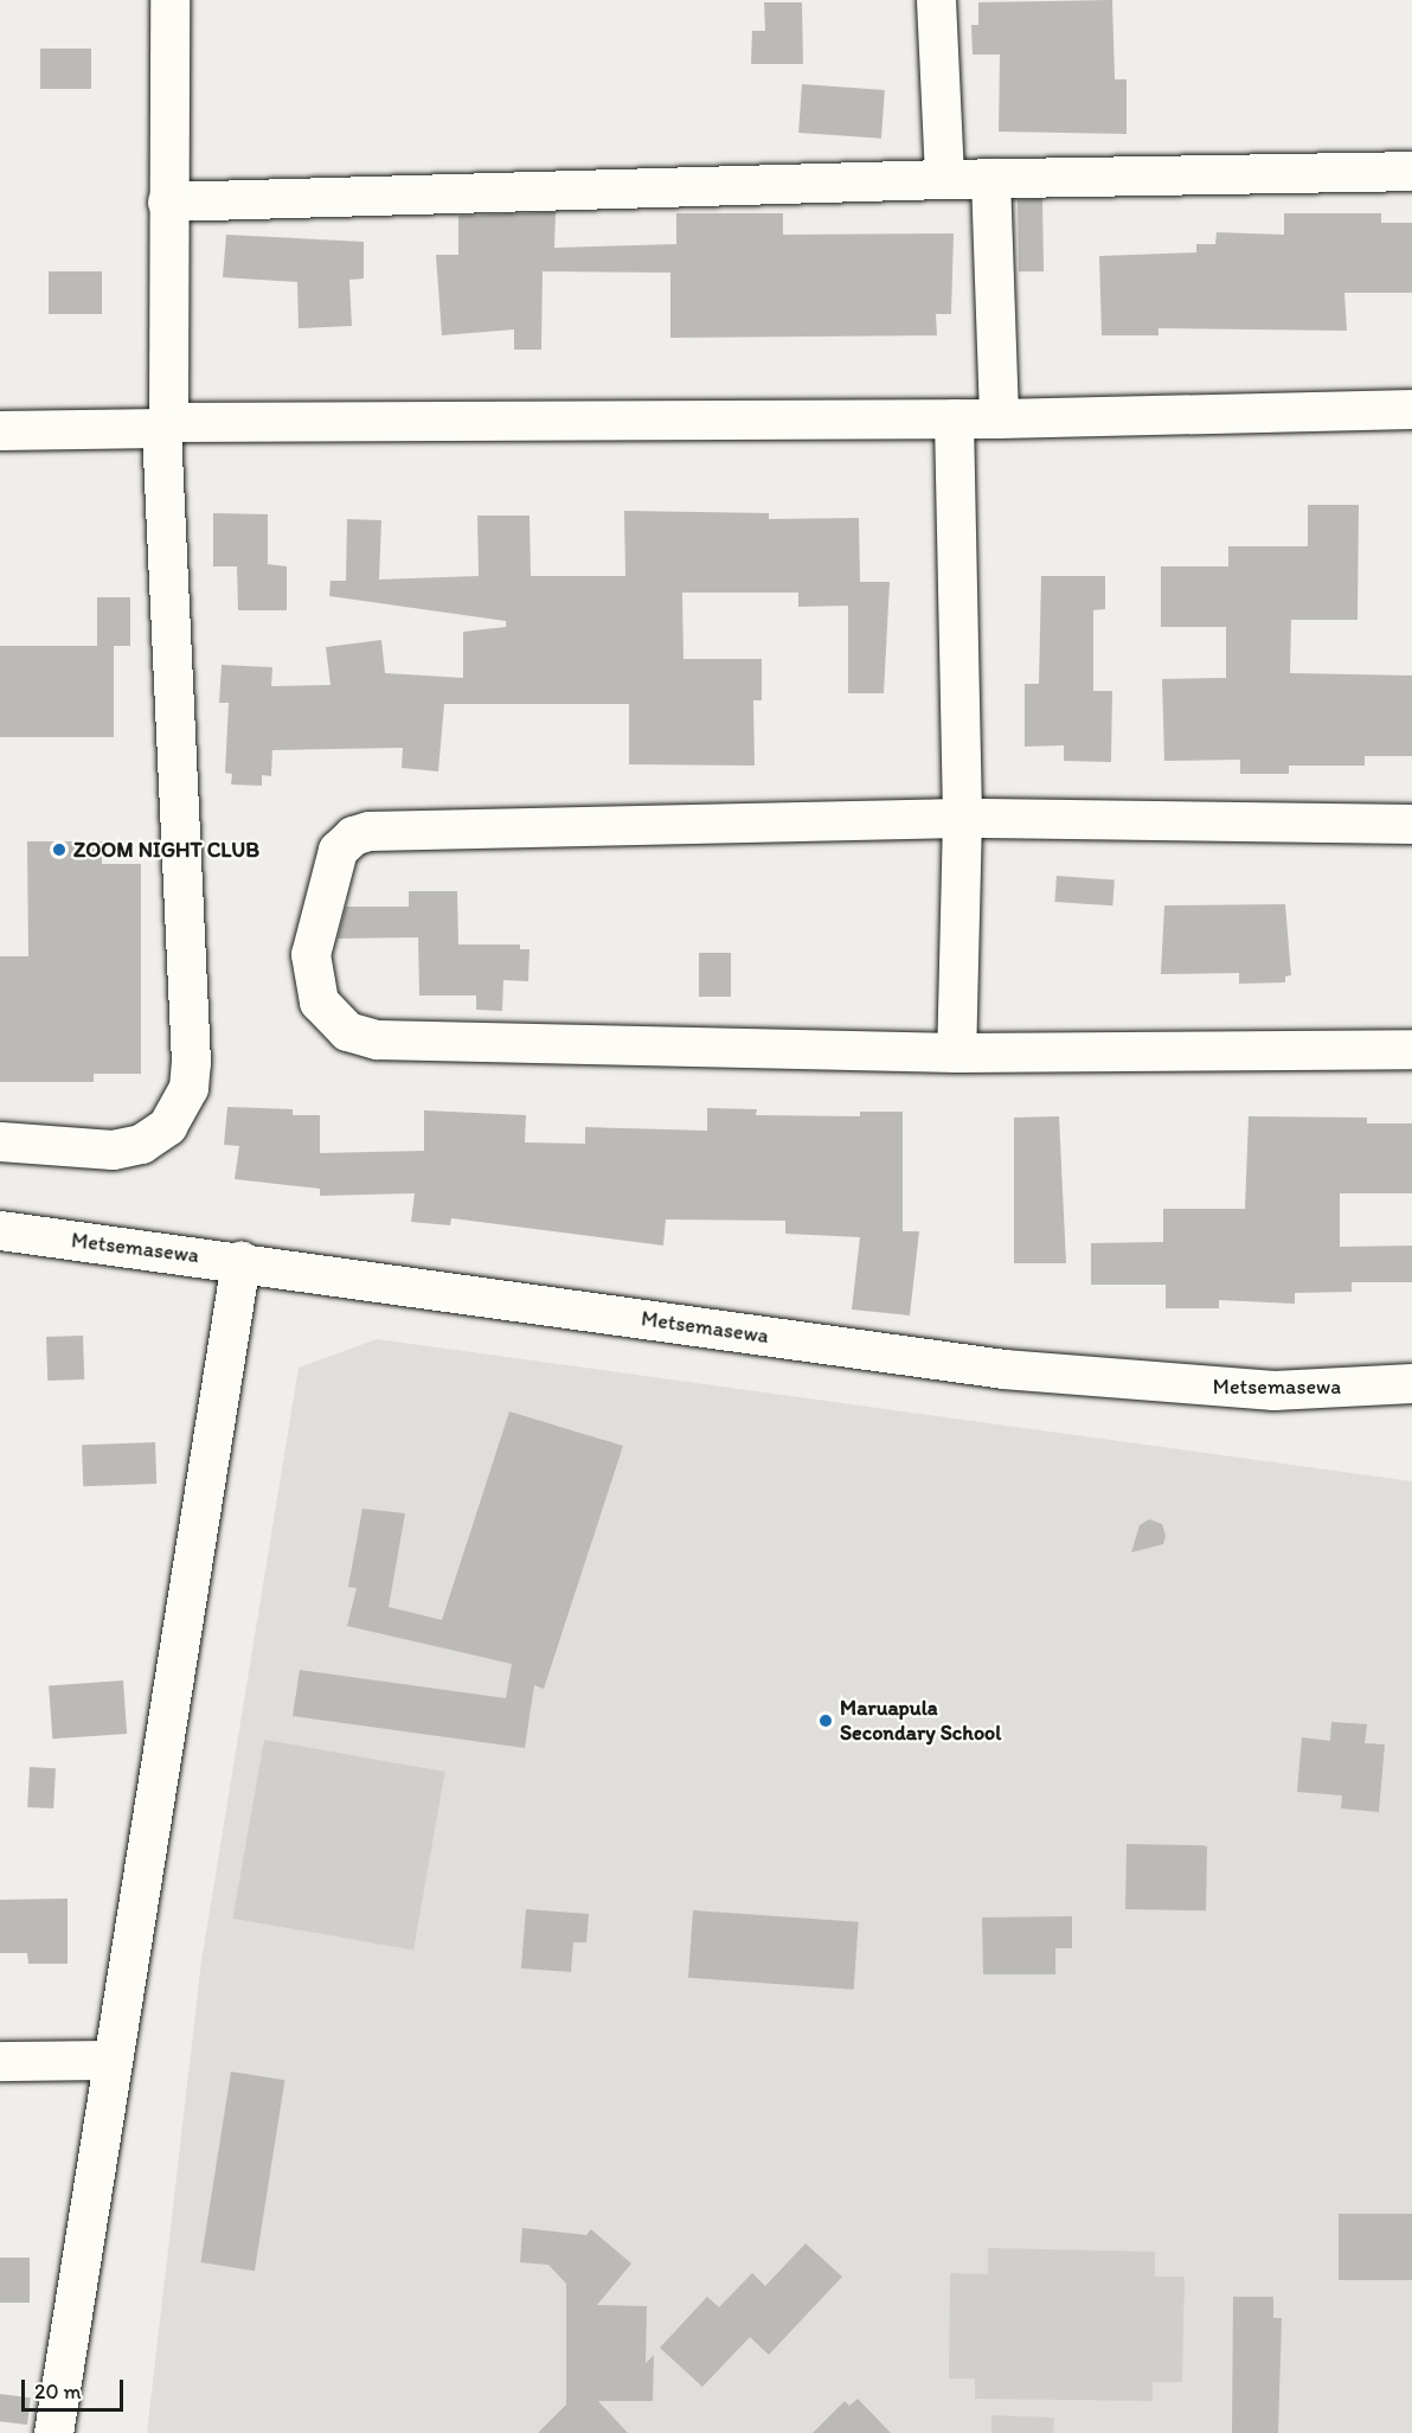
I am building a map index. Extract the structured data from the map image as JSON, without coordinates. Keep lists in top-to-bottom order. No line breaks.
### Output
{"streets":{"street":["Metsemasewa"]},"places":["ZOOM NIGHT CLUB","Maruapula Secondary School"],"scale_bar":"20 m"}
